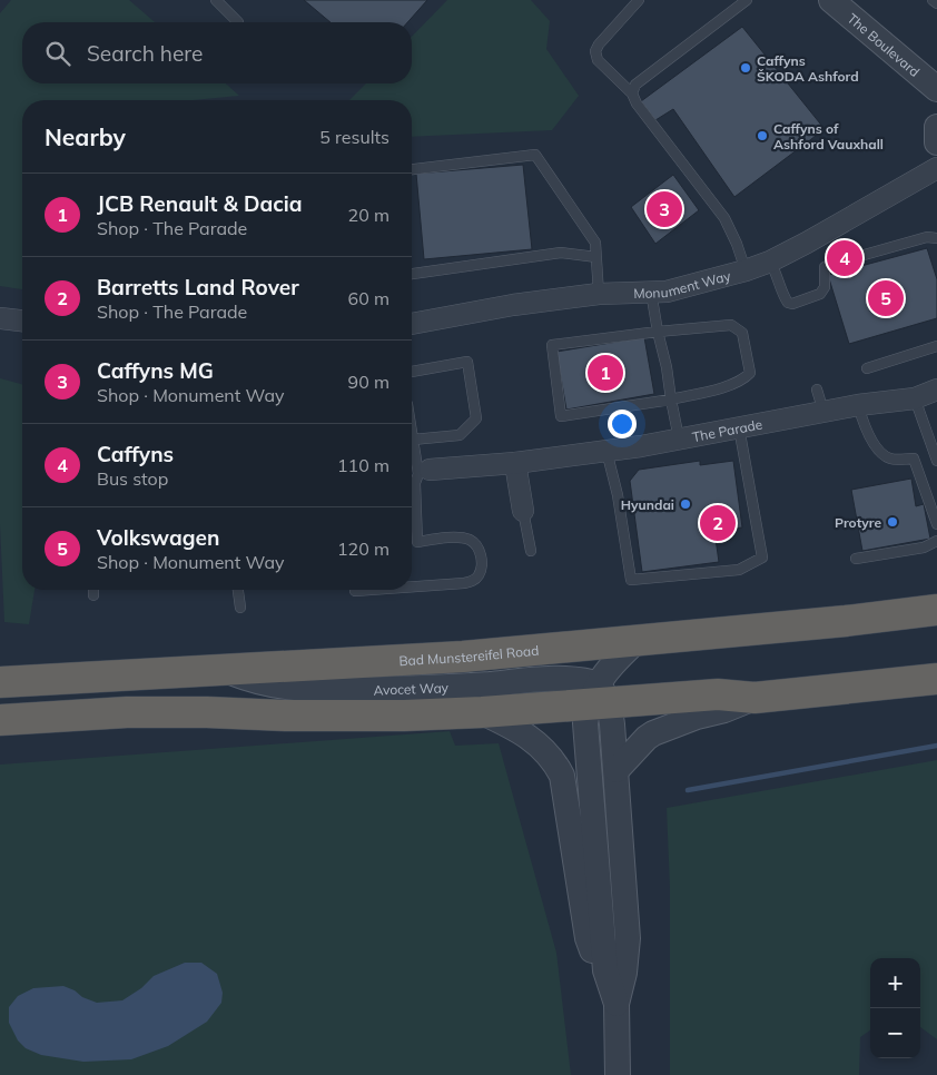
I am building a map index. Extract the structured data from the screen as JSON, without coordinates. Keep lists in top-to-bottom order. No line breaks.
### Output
{"streets":{"highway":["Bad Munstereifel Road"],"street":["The Boulevard","Monument Way","The Parade","Avocet Way"]},"crossings":[["Bad Munstereifel Road","Avocet Way"]],"places":["Caffyns ŠKODA Ashford","Caffyns of Ashford Vauxhall","Hyundai","Protyre"],"page":{"search":"Search here","heading":["Nearby","5 results"],"list":[{"mark":"1","name":"JCB Renault & Dacia","note":"Shop · The Parade","value":"20 m"},{"mark":"2","name":"Barretts Land Rover","note":"Shop · The Parade","value":"60 m"},{"mark":"3","name":"Caffyns MG","note":"Shop · Monument Way","value":"90 m"},{"mark":"4","name":"Caffyns","note":"Bus stop","value":"110 m"},{"mark":"5","name":"Volkswagen","note":"Shop · Monument Way","value":"120 m"}],"pins":["3","4","5","1","2"],"map_buttons":["+","−"]}}
